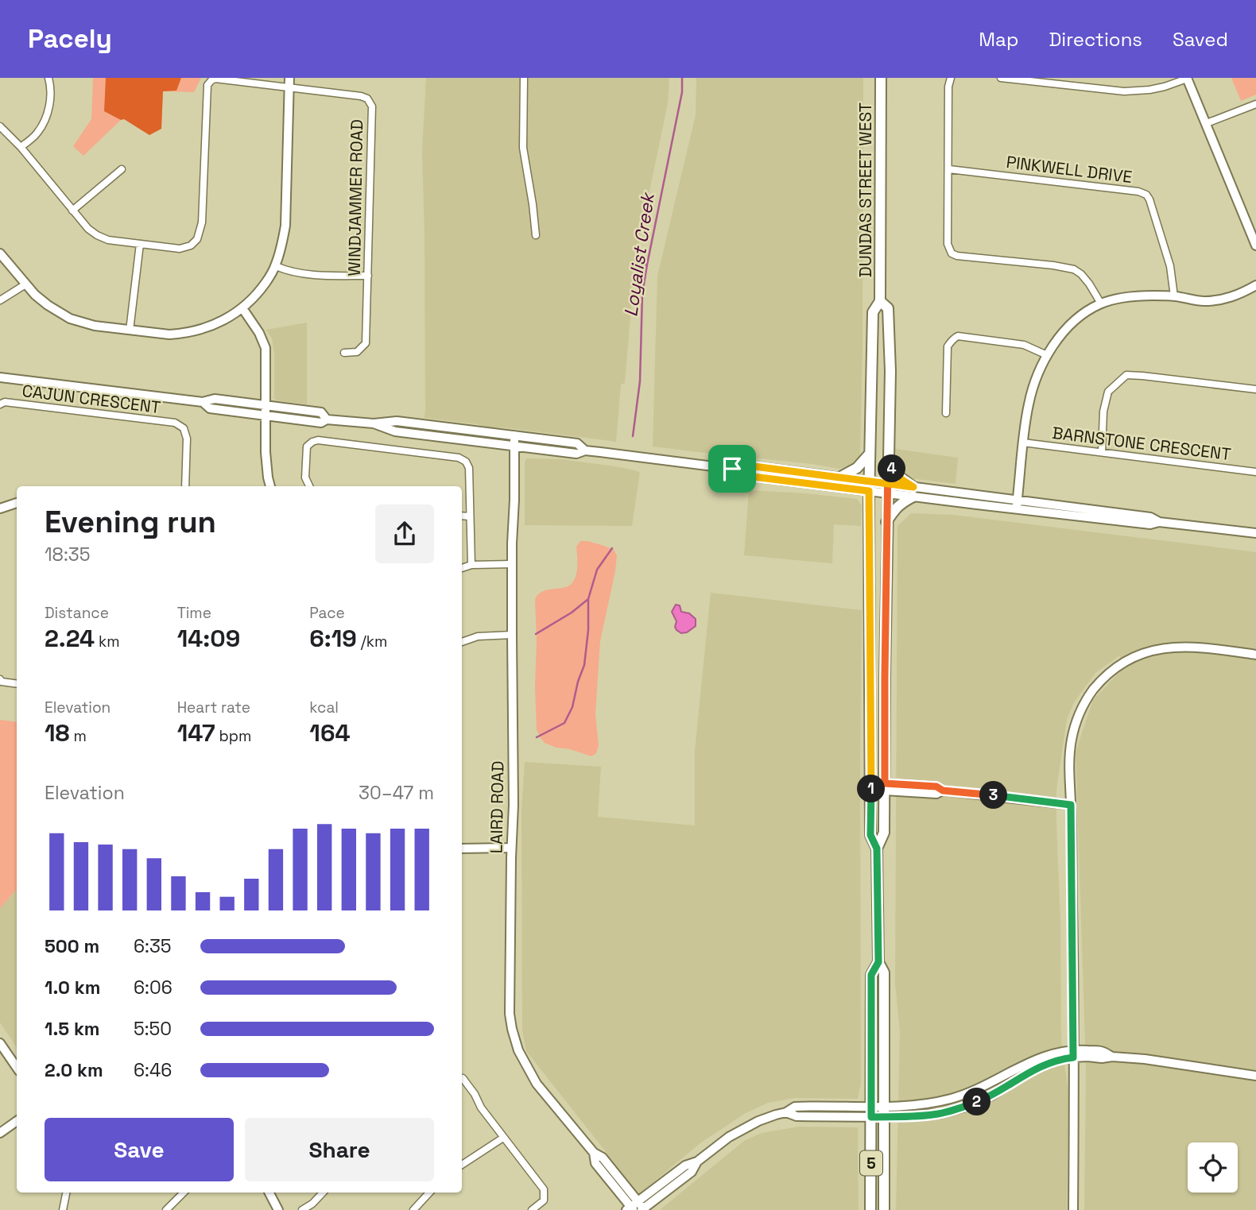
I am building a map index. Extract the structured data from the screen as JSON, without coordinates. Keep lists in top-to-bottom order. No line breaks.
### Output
{"streets":{"main road":["DUNDAS STREET WEST","5"],"street":["PINKWELL DRIVE","WINDJAMMER ROAD","CAJUN CRESCENT","BARNSTONE CRESCENT","LAIRD ROAD"]},"water":["Loyalist Creek"],"page":{"header":"Pacely","nav":["Map","Directions","Saved"],"pins":["4","1","3","2"],"heading":["Evening run","18:35"],"stats":[["Distance","2.24 km"],["Time","14:09"],["Pace","6:19 /km"],["Elevation","18 m"],["Heart rate","147 bpm"],["kcal","164"]],"chart":["Elevation","30–47 m"],"list":[{"name":"500 m","note":"6:35"},{"name":"1.0 km","note":"6:06"},{"name":"1.5 km","note":"5:50"},{"name":"2.0 km","note":"6:46"}],"buttons":["Save","Share"]}}
